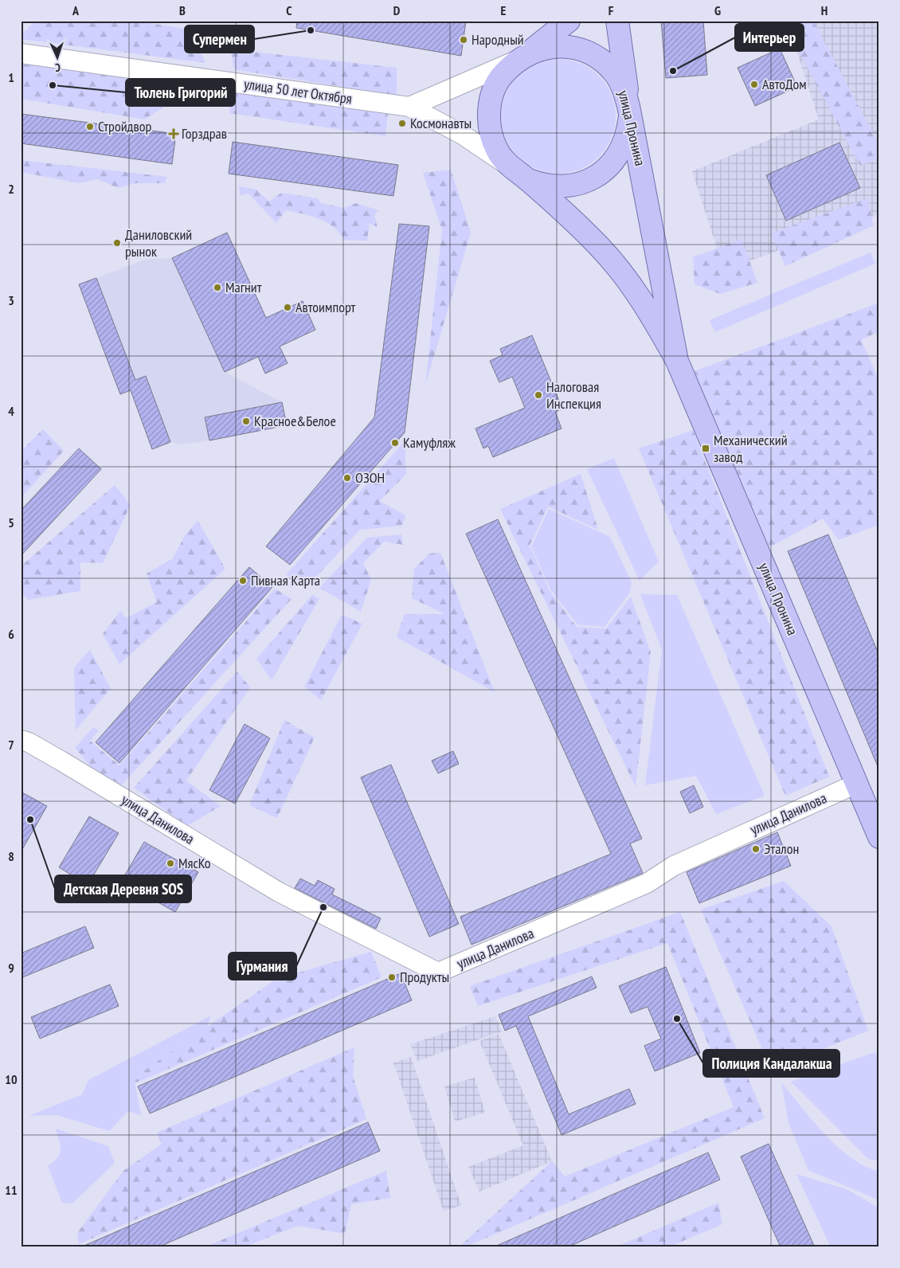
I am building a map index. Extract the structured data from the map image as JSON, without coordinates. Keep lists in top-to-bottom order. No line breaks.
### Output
{"streets":{"main road":["улица Пронина"],"street":["улица 50 лет Октября","улица Данилова"]},"crossings":[["улица Пронина","улица Данилова"]],"places":{"other":["Супермен","Народный","Интерьер","АвтоДом","Тюлень Григорий","Космонавты","Стройдвор","Даниловский рынок","Магнит","Автоимпорт","Налоговая Инспекция","Красное&Белое","Камуфляж","ОЗОН","Пивная Карта","Детская Деревня SOS","Эталон","МясКо","Гурмания","Продукты","Полиция Кандалакша"],"health":["Горздрав"],"transit":["Механический завод"]},"north":"bottom","grid":{"columns":["A","B","C","D","E","F","G","H"],"rows":["1","2","3","4","5","6","7","8","9","10","11"]}}
